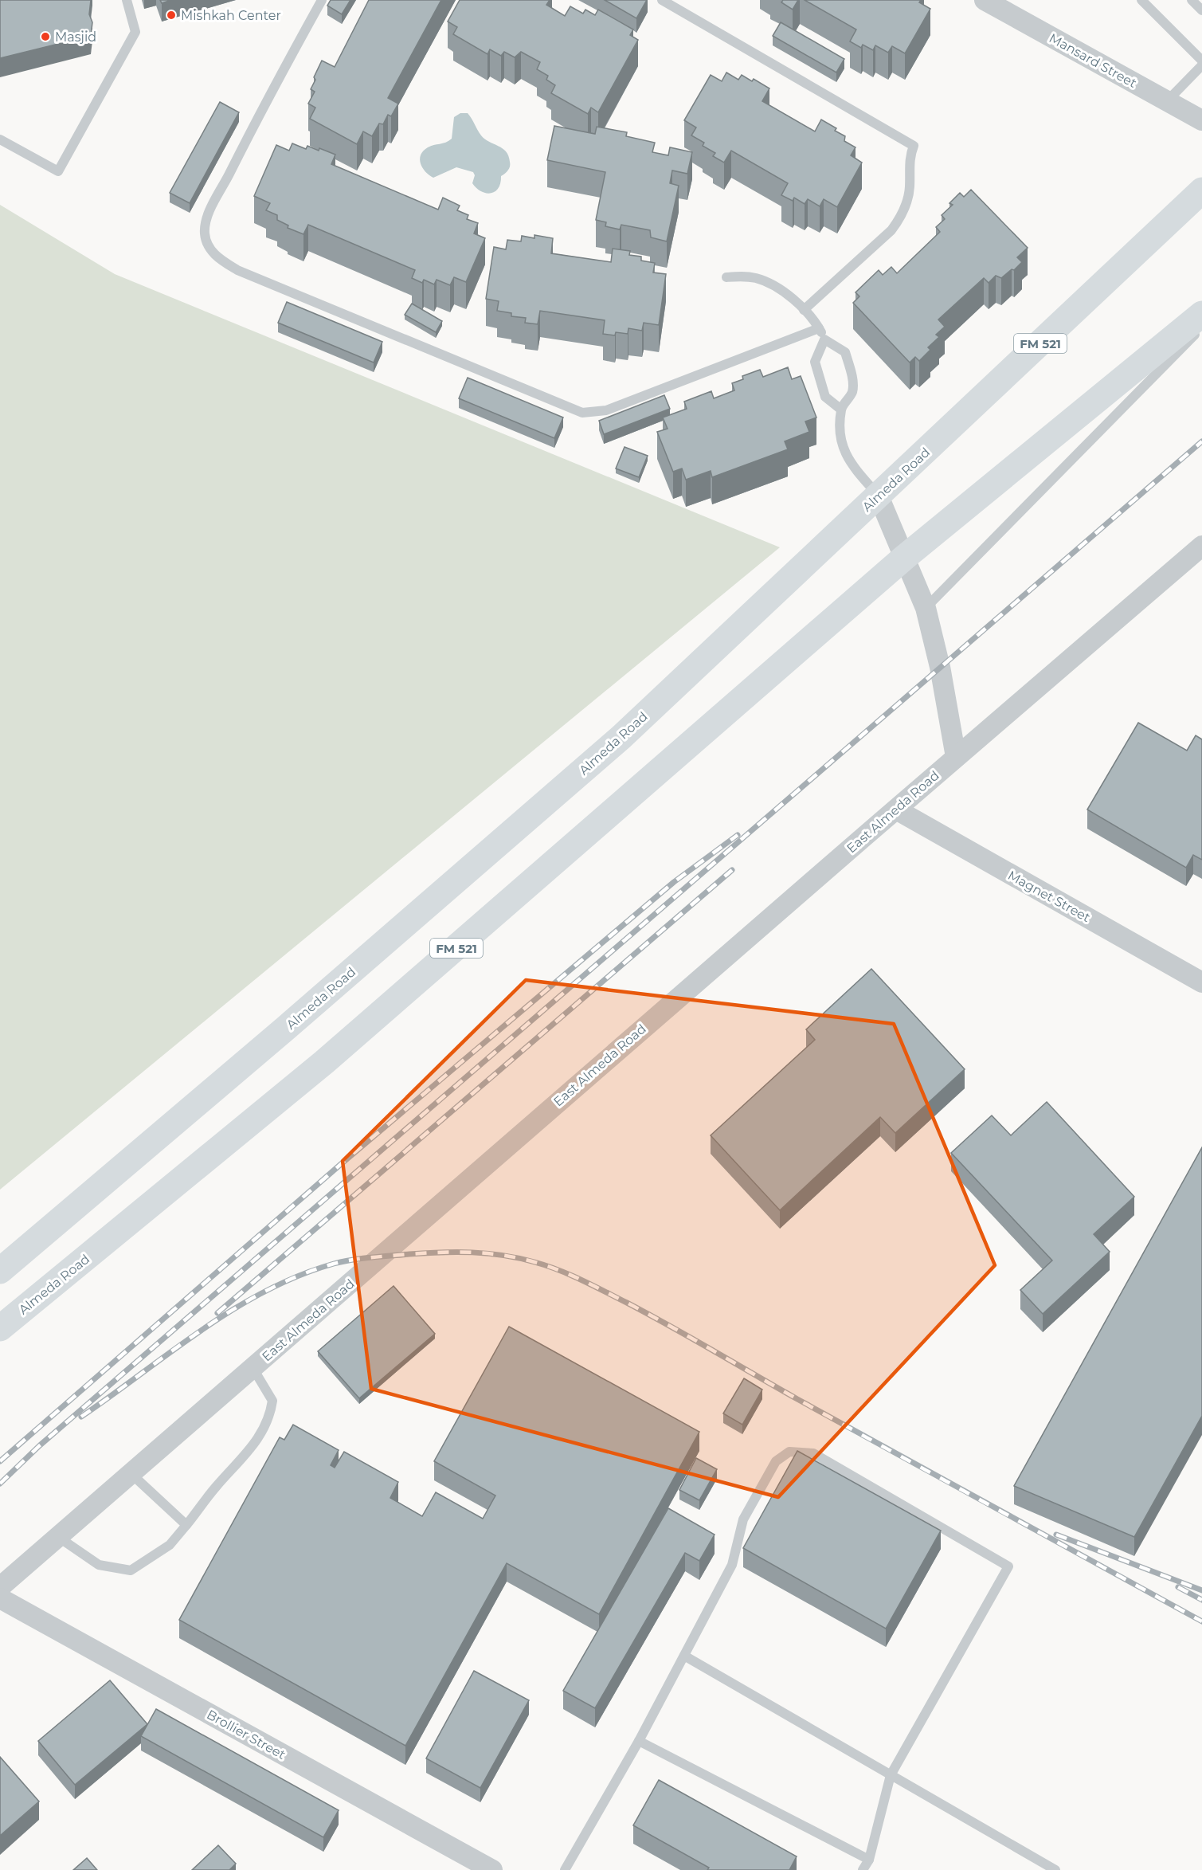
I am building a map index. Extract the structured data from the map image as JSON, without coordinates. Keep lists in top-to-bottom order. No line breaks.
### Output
{"streets":{"main road":["FM 521","Almeda Road"],"street":["Mansard Street","East Almeda Road","Magnet Street","Brollier Street"]},"crossings":[["East Almeda Road","Magnet Street"]],"places":["Mishkah Center","Masjid"]}
